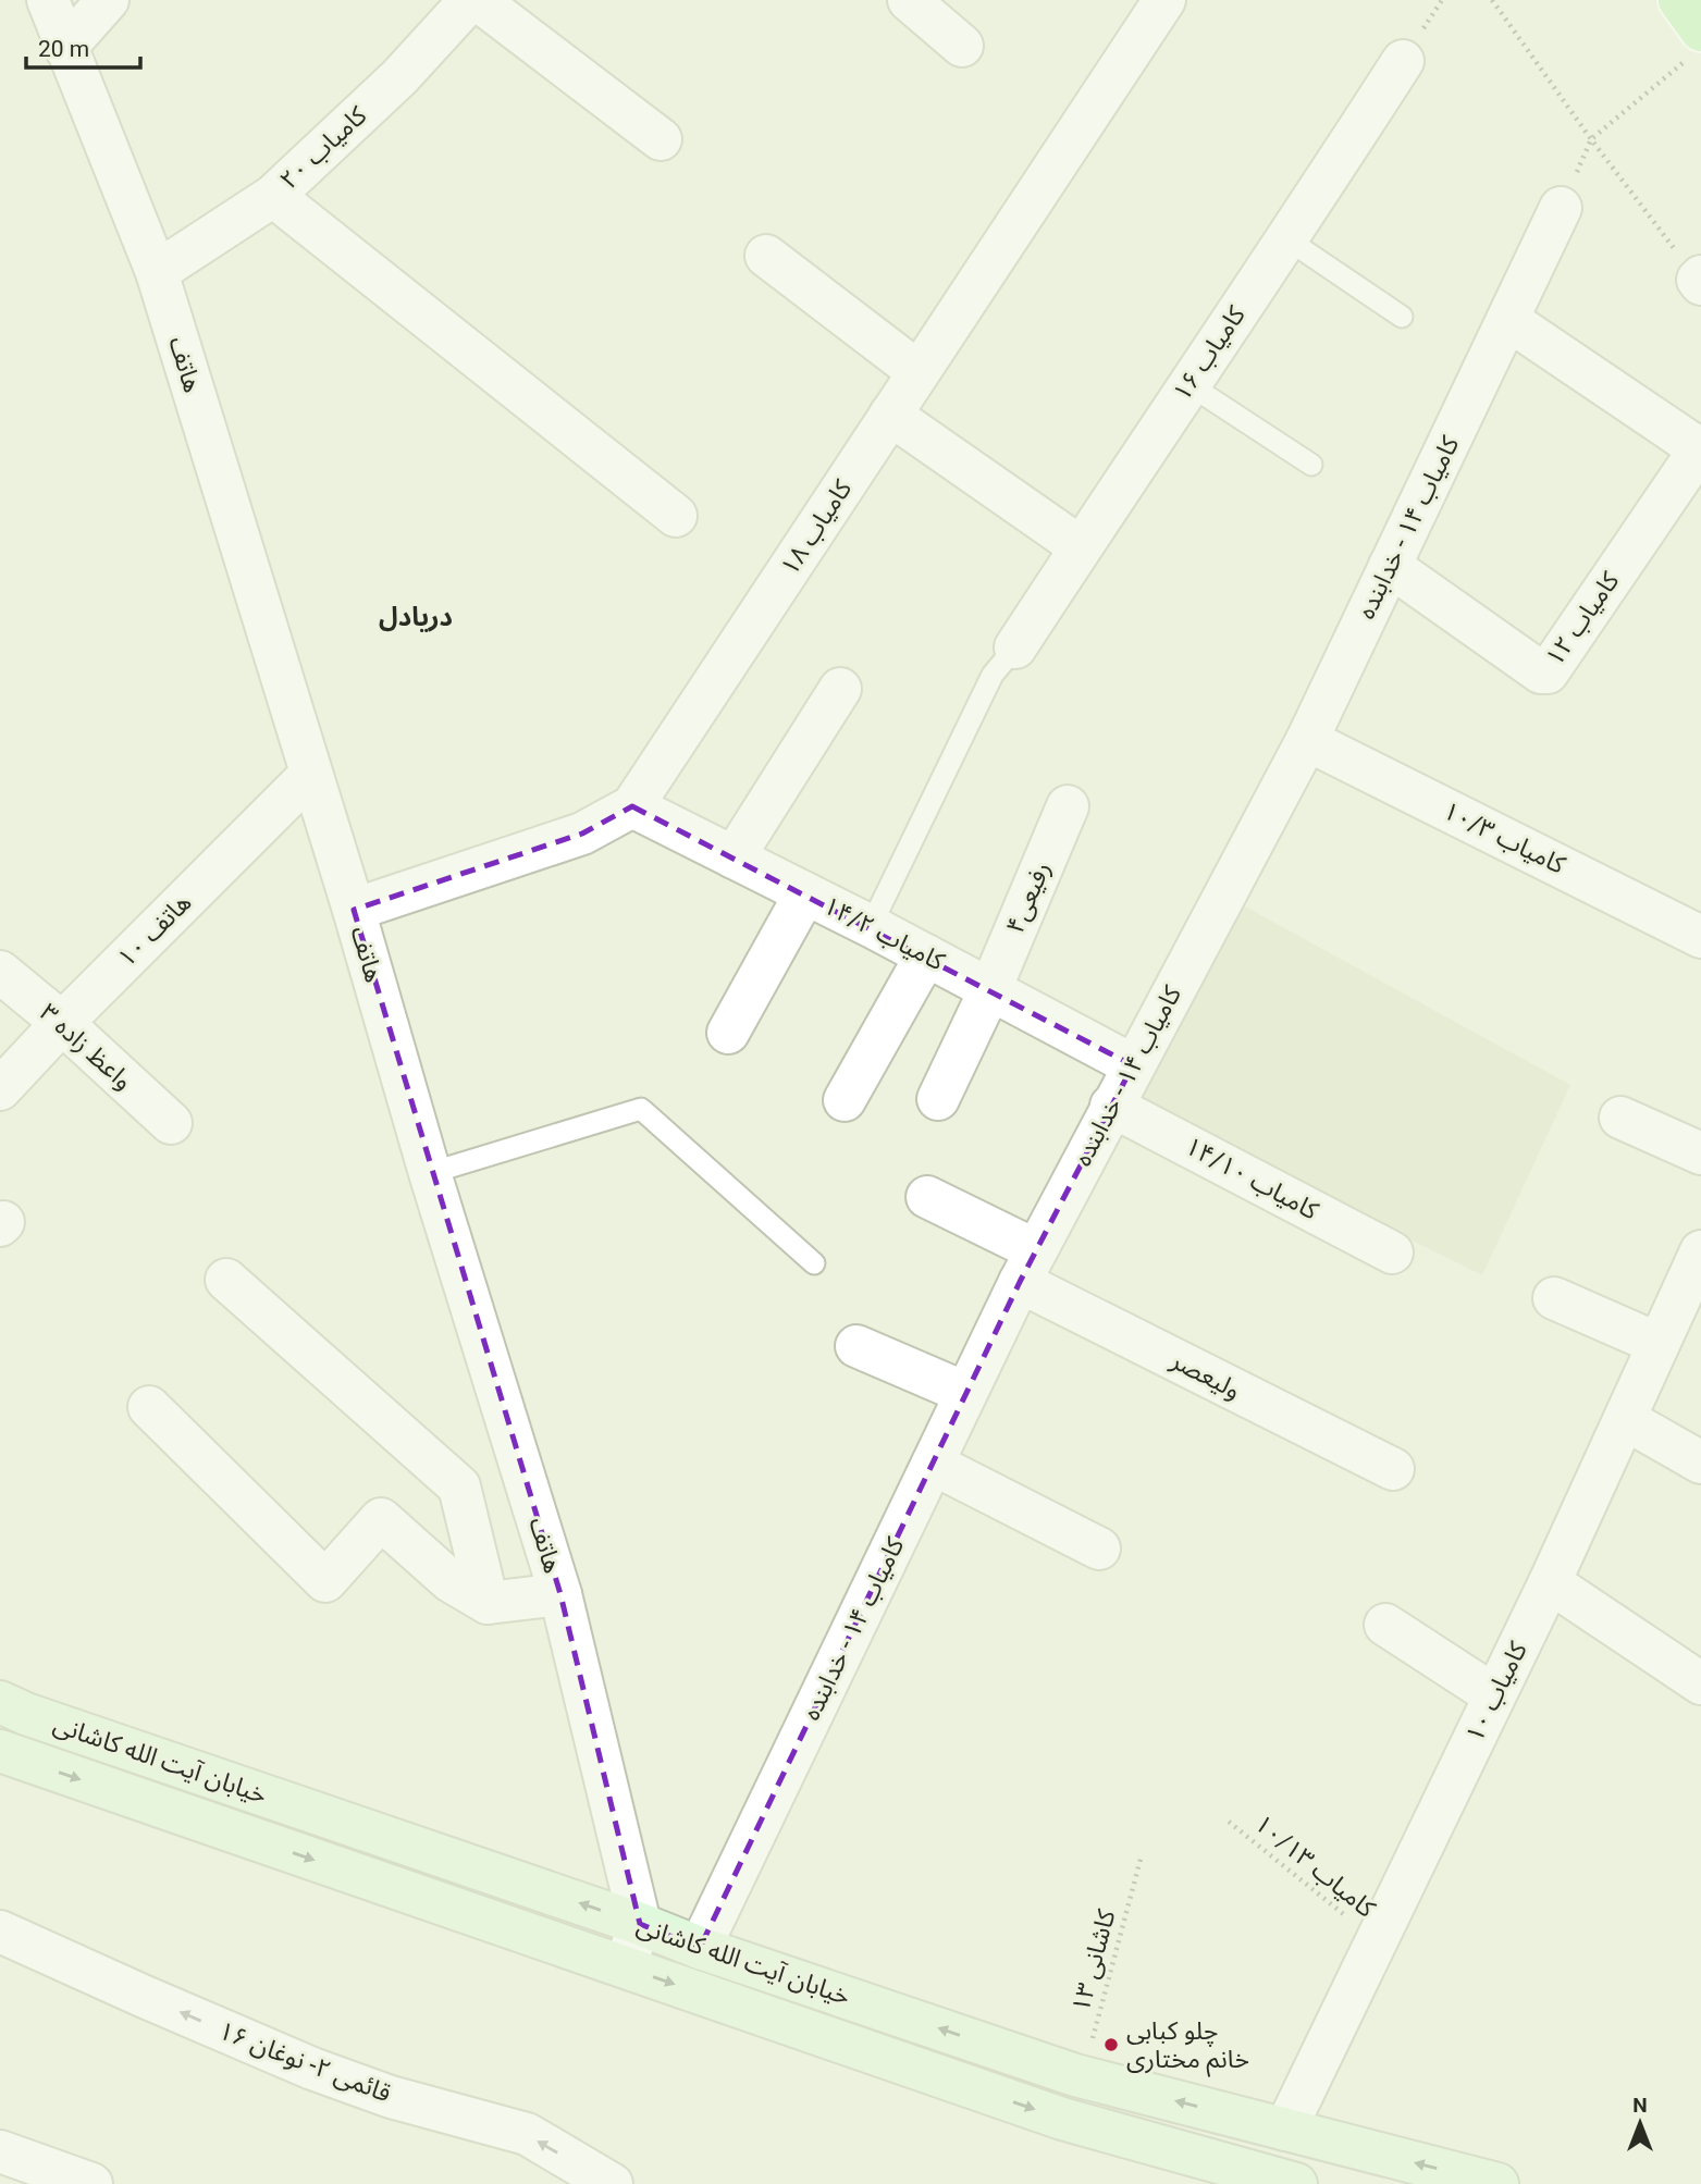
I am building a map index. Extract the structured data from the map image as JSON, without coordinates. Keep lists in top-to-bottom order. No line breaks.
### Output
{"streets":{"main road":["خیابان آیت الله کاشانی"],"street":["کامیاب ۲۰","کامیاب ۱۶","هاتف","کامیاب ۱۸","کامیاب ۱۴ - خدابنده","کامیاب ۱۲","کامیاب ۱۰/۳","رفیعی۴","هاتف ۱۰","کامیاب ۱۴/۲","واعظ زاده ۳","کامیاب ۱۴/۱۰","ولیعصر","کامیاب ۱۰","قائمی ۲- نوغان ۱۶"],"path":["کامیاب ۱۰/۱۳","کاشانی ۱۳"]},"crossings":[["کامیاب ۲۰","هاتف"],["هاتف","کامیاب ۱۸"],["هاتف","هاتف ۱۰"],["هاتف","خیابان آیت الله کاشانی"],["کامیاب ۱۸","کامیاب ۱۴/۲"],["کامیاب ۱۴ - خدابنده","کامیاب ۱۲"],["کامیاب ۱۴ - خدابنده","کامیاب ۱۰/۳"],["کامیاب ۱۴ - خدابنده","کامیاب ۱۴/۲"],["کامیاب ۱۴ - خدابنده","کامیاب ۱۴/۱۰"],["کامیاب ۱۴ - خدابنده","ولیعصر"],["کامیاب ۱۴ - خدابنده","خیابان آیت الله کاشانی"],["رفیعی۴","کامیاب ۱۴/۲"],["هاتف ۱۰","واعظ زاده ۳"],["کامیاب ۱۰","خیابان آیت الله کاشانی"],["کامیاب ۱۰","کامیاب ۱۰/۱۳"],["خیابان آیت الله کاشانی","کاشانی ۱۳"]],"one_way":["قائمی ۲- نوغان ۱۶"],"districts":["دریادل"],"places":["چلو کبابی خانم مختاری"],"scale_bar":"20 m","north":"top"}
